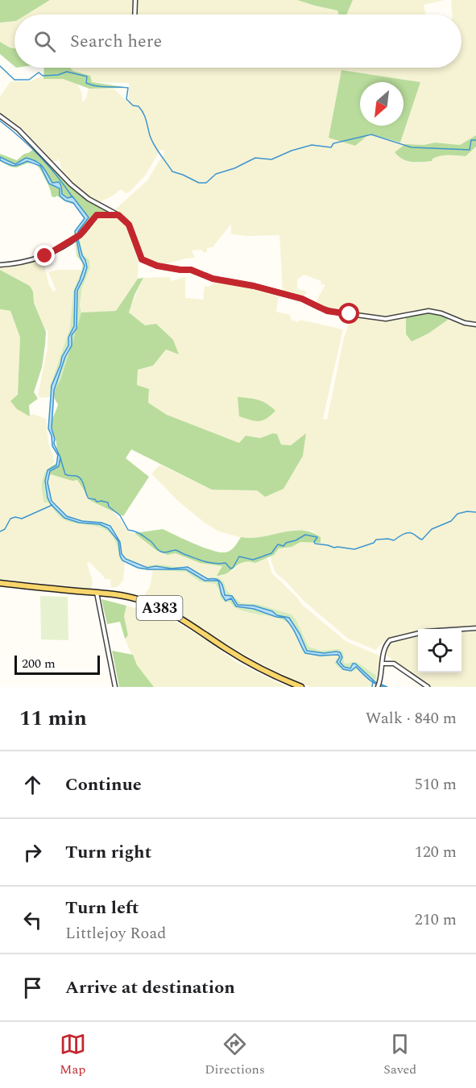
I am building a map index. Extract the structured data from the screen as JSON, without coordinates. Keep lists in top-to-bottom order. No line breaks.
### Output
{"streets":{"main road":["A383"]},"scale_bar":"200 m","north":"bottom left","page":{"search":"Search here","scale":"200 m","heading":["11 min","Walk · 840 m"],"list":[["Continue","510 m"],["Turn right","120 m"],["Turn left","Littlejoy Road","210 m"],"Arrive at destination"],"nav":["Map","Directions","Saved"]}}
